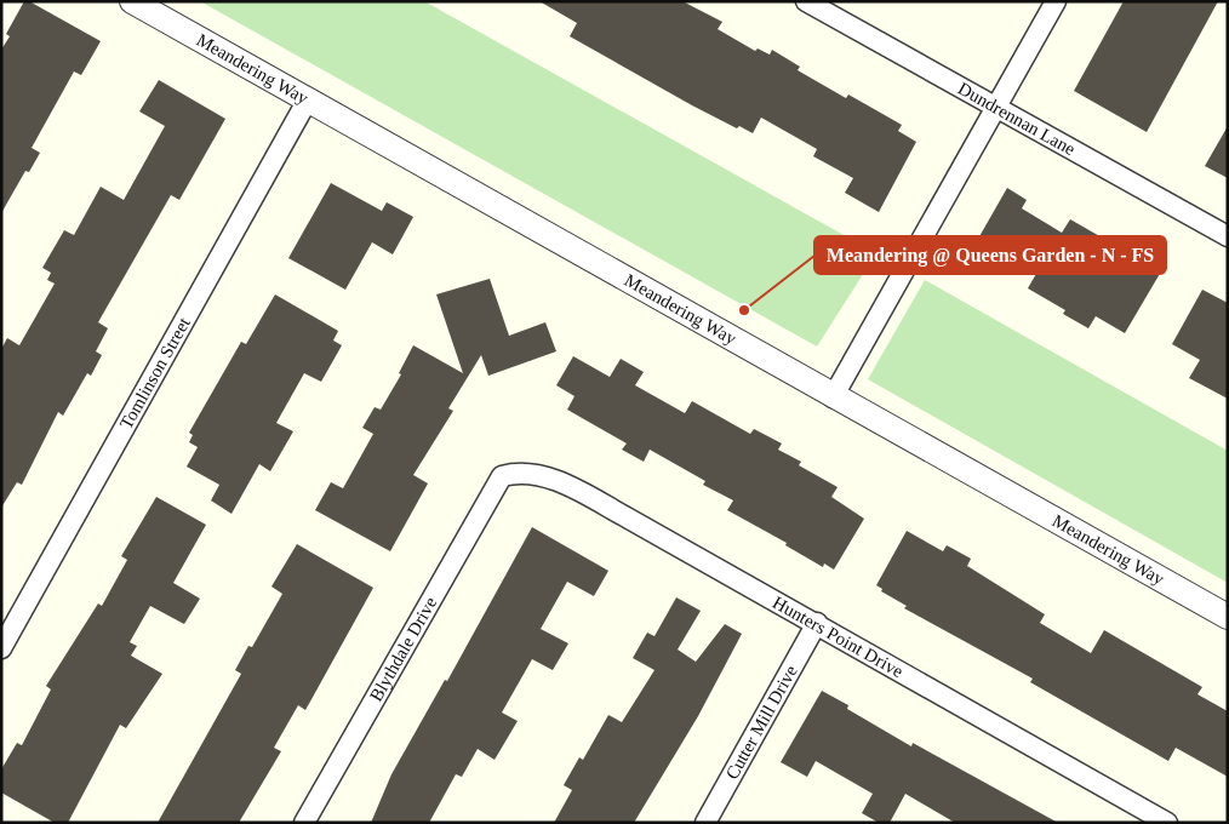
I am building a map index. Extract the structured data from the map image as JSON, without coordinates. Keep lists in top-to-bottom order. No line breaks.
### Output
{"streets":{"street":["Meandering Way","Dundrennan Lane","Tomlinson Street","Hunters Point Drive","Blythdale Drive","Cutter Mill Drive"]},"crossings":[["Meandering Way","Tomlinson Street"],["Hunters Point Drive","Blythdale Drive"],["Hunters Point Drive","Cutter Mill Drive"]],"places":["Meandering @ Queens Garden - N - FS"]}
